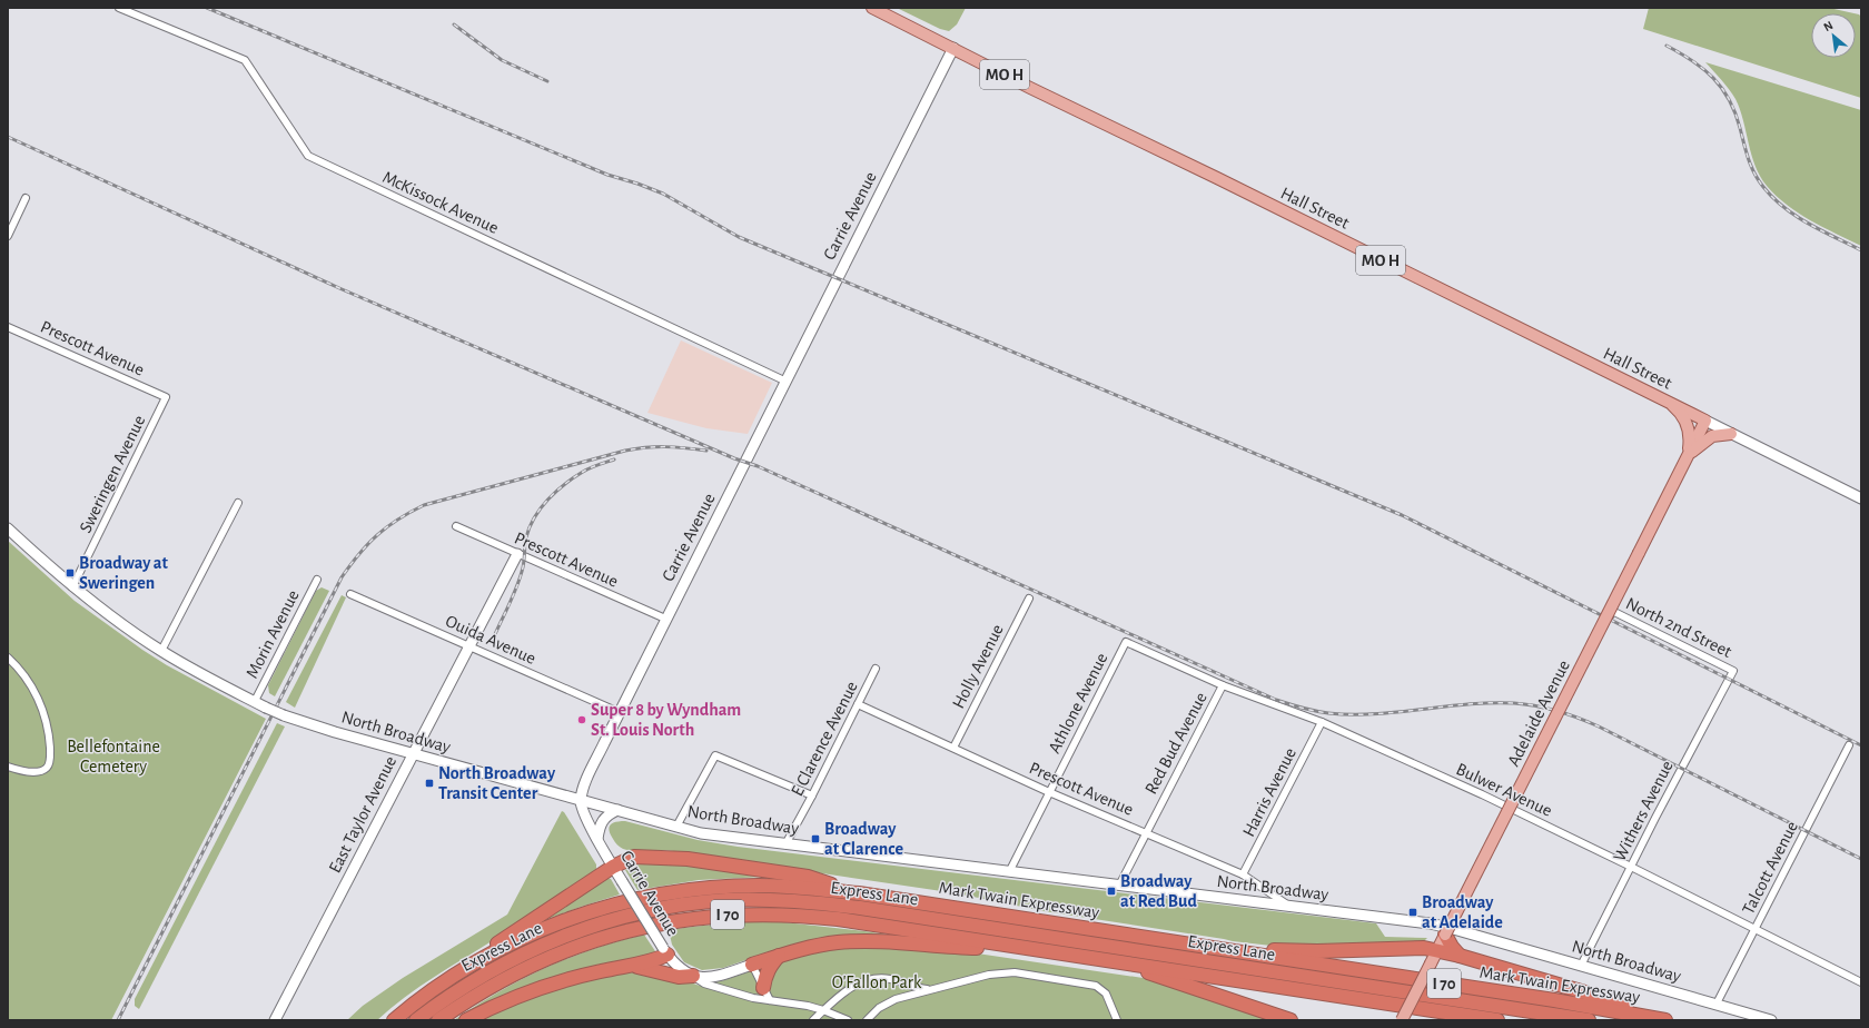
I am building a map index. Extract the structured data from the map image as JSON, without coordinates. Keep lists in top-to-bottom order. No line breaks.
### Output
{"streets":{"highway":["Express Lane","Mark Twain Expressway","I 70"],"main road":["MO H","Hall Street","Carrie Avenue","Adelaide Avenue","North Broadway","East Taylor Avenue"],"street":["McKissock Avenue","Prescott Avenue","Sweringen Avenue","North 2nd Street","Morin Avenue","Ouida Avenue","Holly Avenue","Athlone Avenue","E Clarence Avenue","Red Bud Avenue","Bulwer Avenue","Harris Avenue","Withers Avenue","Talcott Avenue"]},"crossings":[["McKissock Avenue","Carrie Avenue"],["Hall Street","Carrie Avenue"],["Hall Street","Adelaide Avenue"],["Carrie Avenue","Prescott Avenue"],["Carrie Avenue","Ouida Avenue"],["Carrie Avenue","North Broadway"],["Prescott Avenue","Sweringen Avenue"],["Prescott Avenue","Holly Avenue"],["Prescott Avenue","Athlone Avenue"],["Prescott Avenue","North Broadway"],["Prescott Avenue","E Clarence Avenue"],["Prescott Avenue","Red Bud Avenue"],["Prescott Avenue","Harris Avenue"],["Prescott Avenue","East Taylor Avenue"],["Sweringen Avenue","North Broadway"],["North 2nd Street","Adelaide Avenue"],["North 2nd Street","Withers Avenue"],["Morin Avenue","North Broadway"],["Ouida Avenue","East Taylor Avenue"],["Athlone Avenue","North Broadway"],["Athlone Avenue","Bulwer Avenue"],["Adelaide Avenue","North Broadway"],["Adelaide Avenue","Bulwer Avenue"],["North Broadway","E Clarence Avenue"],["North Broadway","Red Bud Avenue"],["North Broadway","Withers Avenue"],["North Broadway","East Taylor Avenue"],["North Broadway","Talcott Avenue"],["Red Bud Avenue","Bulwer Avenue"],["Bulwer Avenue","Harris Avenue"],["Bulwer Avenue","Withers Avenue"],["Bulwer Avenue","Talcott Avenue"]],"parks":["Bellefontaine Cemetery","O'Fallon Park"],"places":{"transit":["Broadway at Sweringen","North Broadway Transit Center","Broadway at Clarence","Broadway at Red Bud","Broadway at Adelaide"],"other":["Super 8 by Wyndham St. Louis North"]},"north":"top left"}
